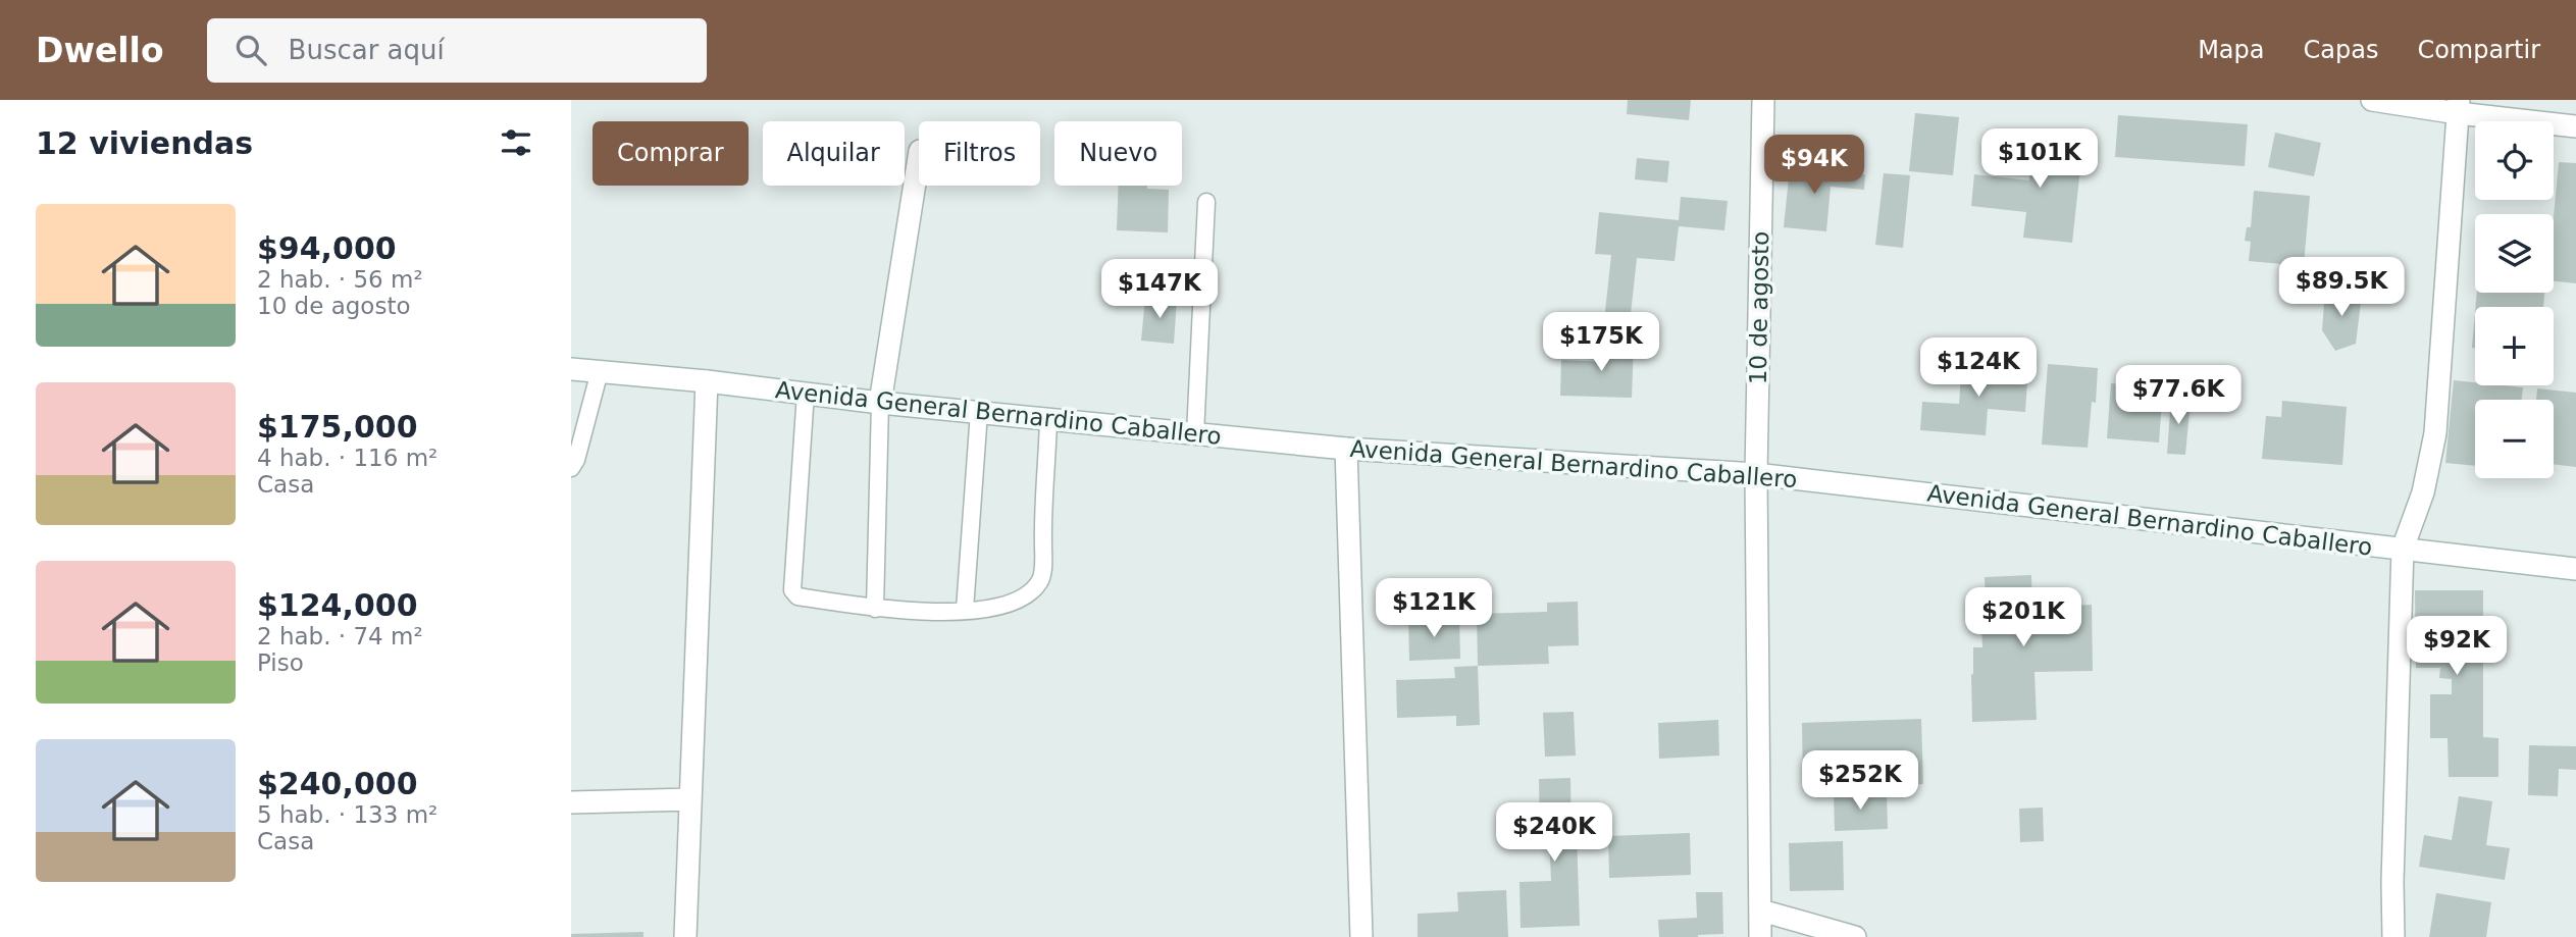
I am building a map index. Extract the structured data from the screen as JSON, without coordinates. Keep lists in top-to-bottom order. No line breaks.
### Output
{"streets":{"street":["10 de agosto","Avenida General Bernardino Caballero"]},"crossings":[["10 de agosto","Avenida General Bernardino Caballero"]],"page":{"header":"Dwello","search":"Buscar aquí","nav":["Mapa","Capas","Compartir"],"heading":"12 viviendas","map_buttons":["+","−"],"chip":["Comprar","Alquilar","Filtros","Nuevo"],"price":["$101K","$94K","$89.5K","$147K","$175K","$124K","$77.6K","$121K","$201K","$92K","$252K","$240K"],"list":[{"name":"$94,000","note":"2 hab. · 56 m² · 10 de agosto"},{"name":"$175,000","note":"4 hab. · 116 m² · Casa"},{"name":"$124,000","note":"2 hab. · 74 m² · Piso"},{"name":"$240,000","note":"5 hab. · 133 m² · Casa"}]}}
